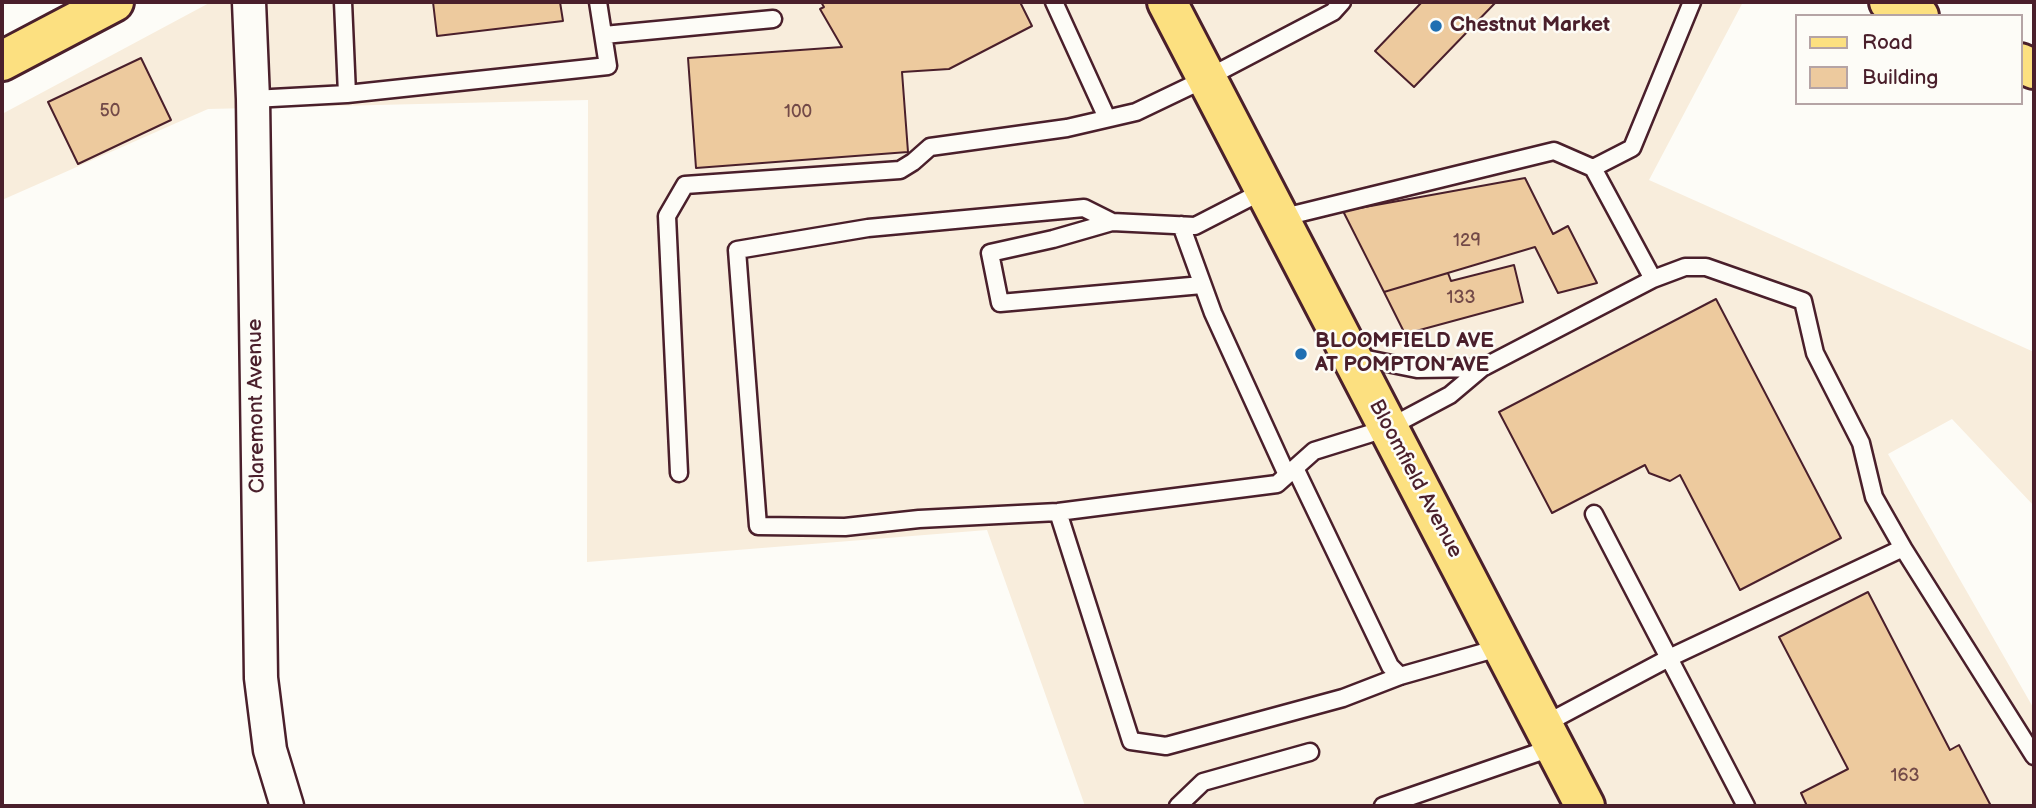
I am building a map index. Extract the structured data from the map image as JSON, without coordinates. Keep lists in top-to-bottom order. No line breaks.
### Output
{"streets":{"main road":["Bloomfield Avenue"],"street":["Claremont Avenue"]},"places":["Chestnut Market","BLOOMFIELD AVE AT POMPTON AVE"],"house_numbers":["50","100","129","133","163"],"legend":["Road","Building"]}
